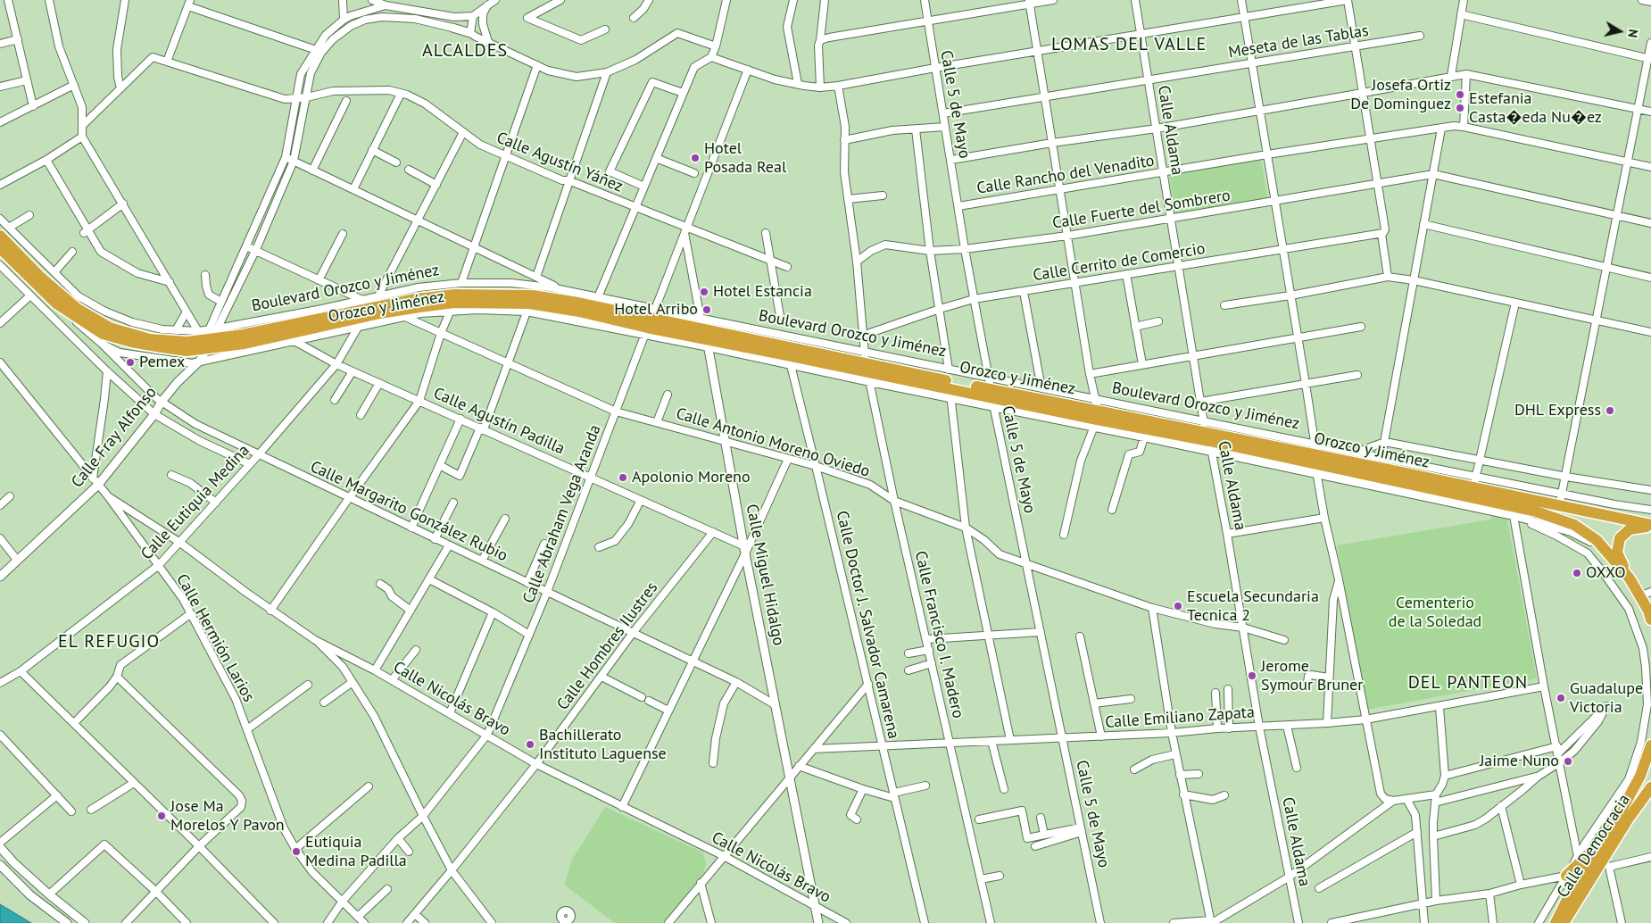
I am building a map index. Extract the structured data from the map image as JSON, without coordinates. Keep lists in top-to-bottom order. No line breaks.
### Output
{"streets":{"highway":["Orozco y Jiménez","Calle Democracia"],"street":["Meseta de las Tablas","Calle 5 de Mayo","Calle Aldama","Calle Agustín Yáñez","Calle Rancho del Venadito","Calle Fuerte del Sombrero","Calle Cerrito de Comercio","Boulevard Orozco y Jiménez","Calle Agustín Padilla","Calle Fray Alfonso","Calle Antonio Moreno Oviedo","Calle Eutiquia Medina","Calle Margarito González Rubio","Calle Abraham Vega Aranda","Calle Miguel Hidalgo","Calle Doctor J. Salvador Camarena","Calle Francisco I. Madero","Calle Hermión Larios","Calle Hombres Ilustres","Calle Nicolás Bravo","Calle Emiliano Zapata"]},"crossings":[["Meseta de las Tablas","Calle 5 de Mayo"],["Meseta de las Tablas","Calle Aldama"],["Calle 5 de Mayo","Calle Rancho del Venadito"],["Calle 5 de Mayo","Calle Fuerte del Sombrero"],["Calle 5 de Mayo","Calle Cerrito de Comercio"],["Calle 5 de Mayo","Boulevard Orozco y Jiménez"],["Calle 5 de Mayo","Orozco y Jiménez"],["Calle 5 de Mayo","Calle Antonio Moreno Oviedo"],["Calle 5 de Mayo","Calle Emiliano Zapata"],["Calle Aldama","Calle Rancho del Venadito"],["Calle Aldama","Calle Fuerte del Sombrero"],["Calle Aldama","Calle Cerrito de Comercio"],["Calle Aldama","Boulevard Orozco y Jiménez"],["Calle Aldama","Orozco y Jiménez"],["Calle Aldama","Calle Antonio Moreno Oviedo"],["Calle Aldama","Calle Emiliano Zapata"],["Calle Agustín Yáñez","Calle Abraham Vega Aranda"],["Calle Agustín Yáñez","Calle Miguel Hidalgo"],["Calle Fuerte del Sombrero","Calle Francisco I. Madero"],["Calle Cerrito de Comercio","Calle Francisco I. Madero"],["Boulevard Orozco y Jiménez","Orozco y Jiménez"],["Boulevard Orozco y Jiménez","Calle Fray Alfonso"],["Boulevard Orozco y Jiménez","Calle Abraham Vega Aranda"],["Boulevard Orozco y Jiménez","Calle Miguel Hidalgo"],["Boulevard Orozco y Jiménez","Calle Doctor J. Salvador Camarena"],["Boulevard Orozco y Jiménez","Calle Francisco I. Madero"],["Orozco y Jiménez","Calle Agustín Padilla"],["Orozco y Jiménez","Calle Fray Alfonso"],["Orozco y Jiménez","Calle Antonio Moreno Oviedo"],["Orozco y Jiménez","Calle Eutiquia Medina"],["Orozco y Jiménez","Calle Margarito González Rubio"],["Orozco y Jiménez","Calle Abraham Vega Aranda"],["Orozco y Jiménez","Calle Miguel Hidalgo"],["Orozco y Jiménez","Calle Doctor J. Salvador Camarena"],["Orozco y Jiménez","Calle Francisco I. Madero"],["Calle Agustín Padilla","Calle Eutiquia Medina"],["Calle Agustín Padilla","Calle Abraham Vega Aranda"],["Calle Agustín Padilla","Calle Miguel Hidalgo"],["Calle Agustín Padilla","Calle Hombres Ilustres"],["Calle Fray Alfonso","Calle Margarito González Rubio"],["Calle Fray Alfonso","Calle Hermión Larios"],["Calle Antonio Moreno Oviedo","Calle Abraham Vega Aranda"],["Calle Antonio Moreno Oviedo","Calle Miguel Hidalgo"],["Calle Antonio Moreno Oviedo","Calle Doctor J. Salvador Camarena"],["Calle Antonio Moreno Oviedo","Calle Francisco I. Madero"],["Calle Eutiquia Medina","Calle Margarito González Rubio"],["Calle Eutiquia Medina","Calle Hermión Larios"],["Calle Eutiquia Medina","Calle Nicolás Bravo"],["Calle Margarito González Rubio","Calle Abraham Vega Aranda"],["Calle Margarito González Rubio","Calle Miguel Hidalgo"],["Calle Margarito González Rubio","Calle Hombres Ilustres"],["Calle Abraham Vega Aranda","Calle Miguel Hidalgo"],["Calle Abraham Vega Aranda","Calle Hermión Larios"],["Calle Abraham Vega Aranda","Calle Nicolás Bravo"],["Calle Miguel Hidalgo","Calle Nicolás Bravo"],["Calle Doctor J. Salvador Camarena","Calle Emiliano Zapata"],["Calle Francisco I. Madero","Calle Emiliano Zapata"],["Calle Hermión Larios","Calle Nicolás Bravo"],["Calle Hombres Ilustres","Calle Nicolás Bravo"]],"districts":["LOMAS DEL VALLE","ALCALDES","EL REFUGIO","DEL PANTEON"],"parks":["Cementerio de la Soledad"],"places":["Josefa Ortiz De Dominguez","Estefania Casta�eda Nu�ez","Hotel Posada Real","Hotel Estancia","Hotel Arribo","Pemex","DHL Express","Apolonio Moreno","OXXO","Escuela Secundaria Tecnica 2","Jerome Symour Bruner","Guadalupe Victoria","Bachillerato Instituto Laguense","Jaime Nuno","Jose Ma Morelos Y Pavon","Eutiquia Medina Padilla"],"north":"right"}
